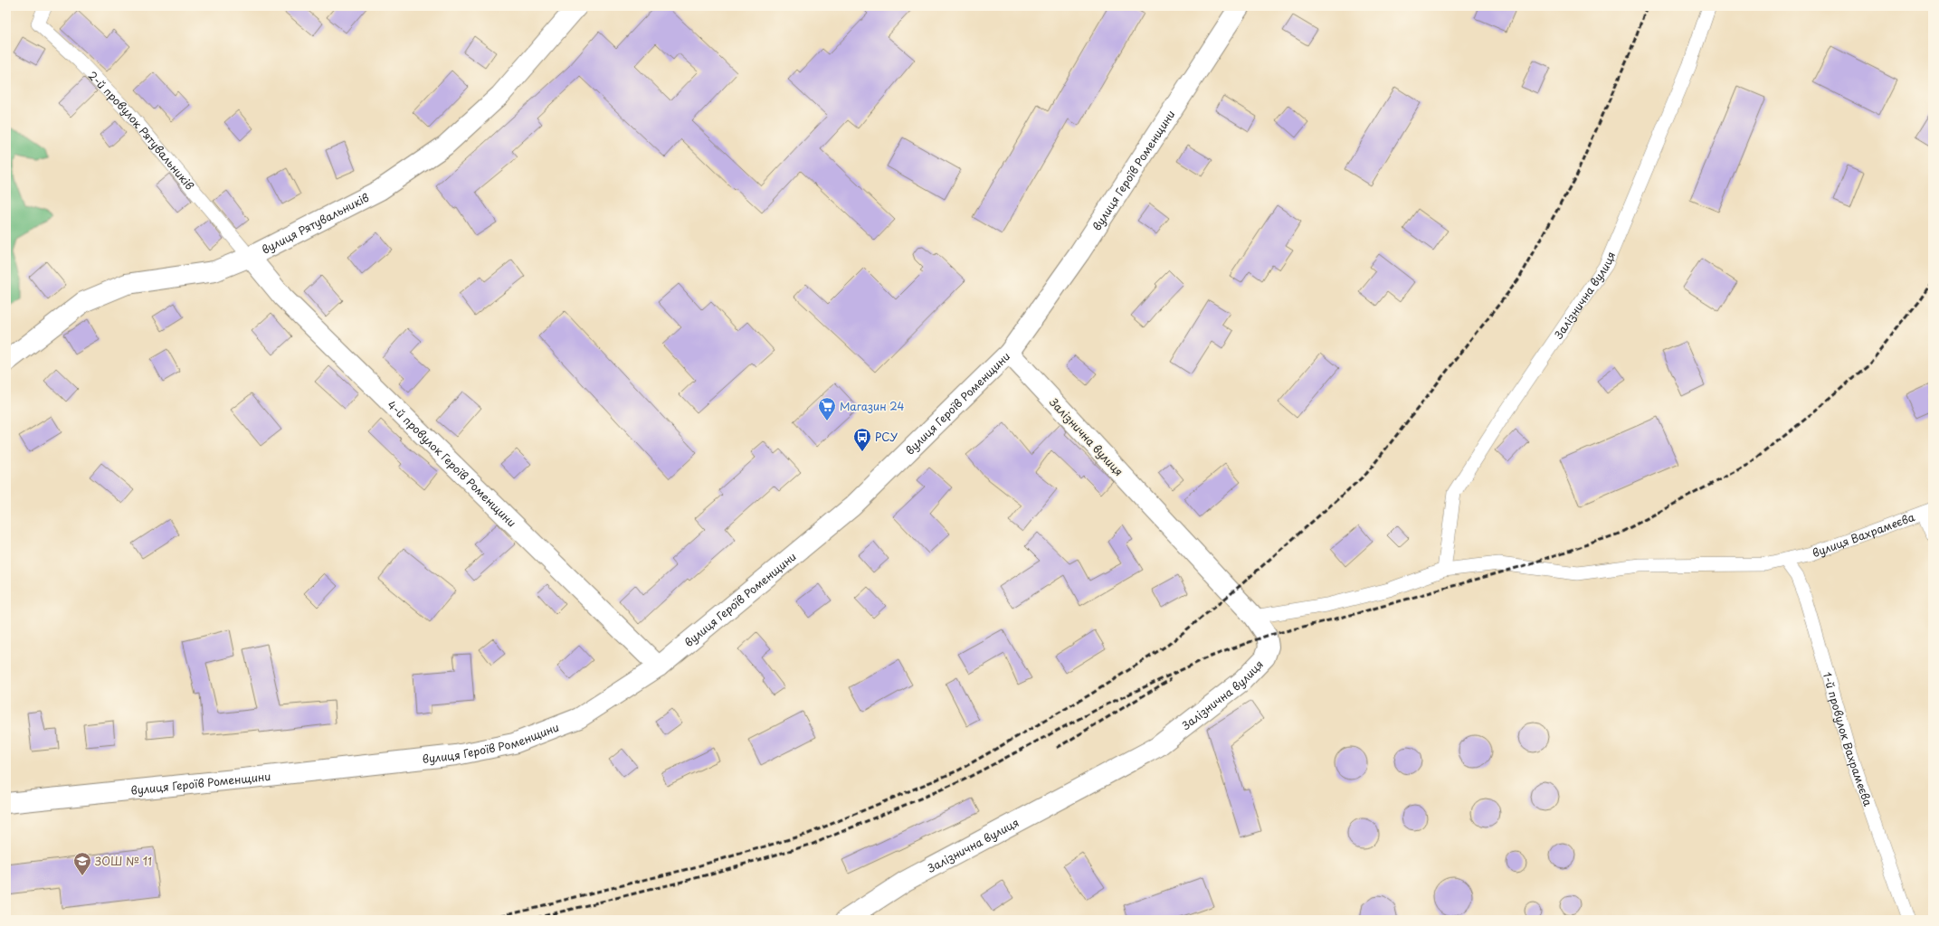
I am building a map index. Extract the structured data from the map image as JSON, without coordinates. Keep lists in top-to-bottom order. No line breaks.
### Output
{"streets":{"street":["2-й провулок Рятувальників","вулиця Героїв Роменщини","вулиця Рятувальників","Залізнична вулиця","4-й провулок Героїв Роменщини","вулиця Вахрамеєва","1-й провулок Вахрамеєва"]},"crossings":[["2-й провулок Рятувальників","вулиця Рятувальників"],["2-й провулок Рятувальників","4-й провулок Героїв Роменщини"],["вулиця Героїв Роменщини","Залізнична вулиця"],["вулиця Героїв Роменщини","4-й провулок Героїв Роменщини"],["вулиця Рятувальників","4-й провулок Героїв Роменщини"],["Залізнична вулиця","вулиця Вахрамеєва"],["вулиця Вахрамеєва","1-й провулок Вахрамеєва"]],"places":{"supermarket":["Магазин 24"],"bus stop":["РСУ"],"school or university":["ЗОШ № 11"]}}
